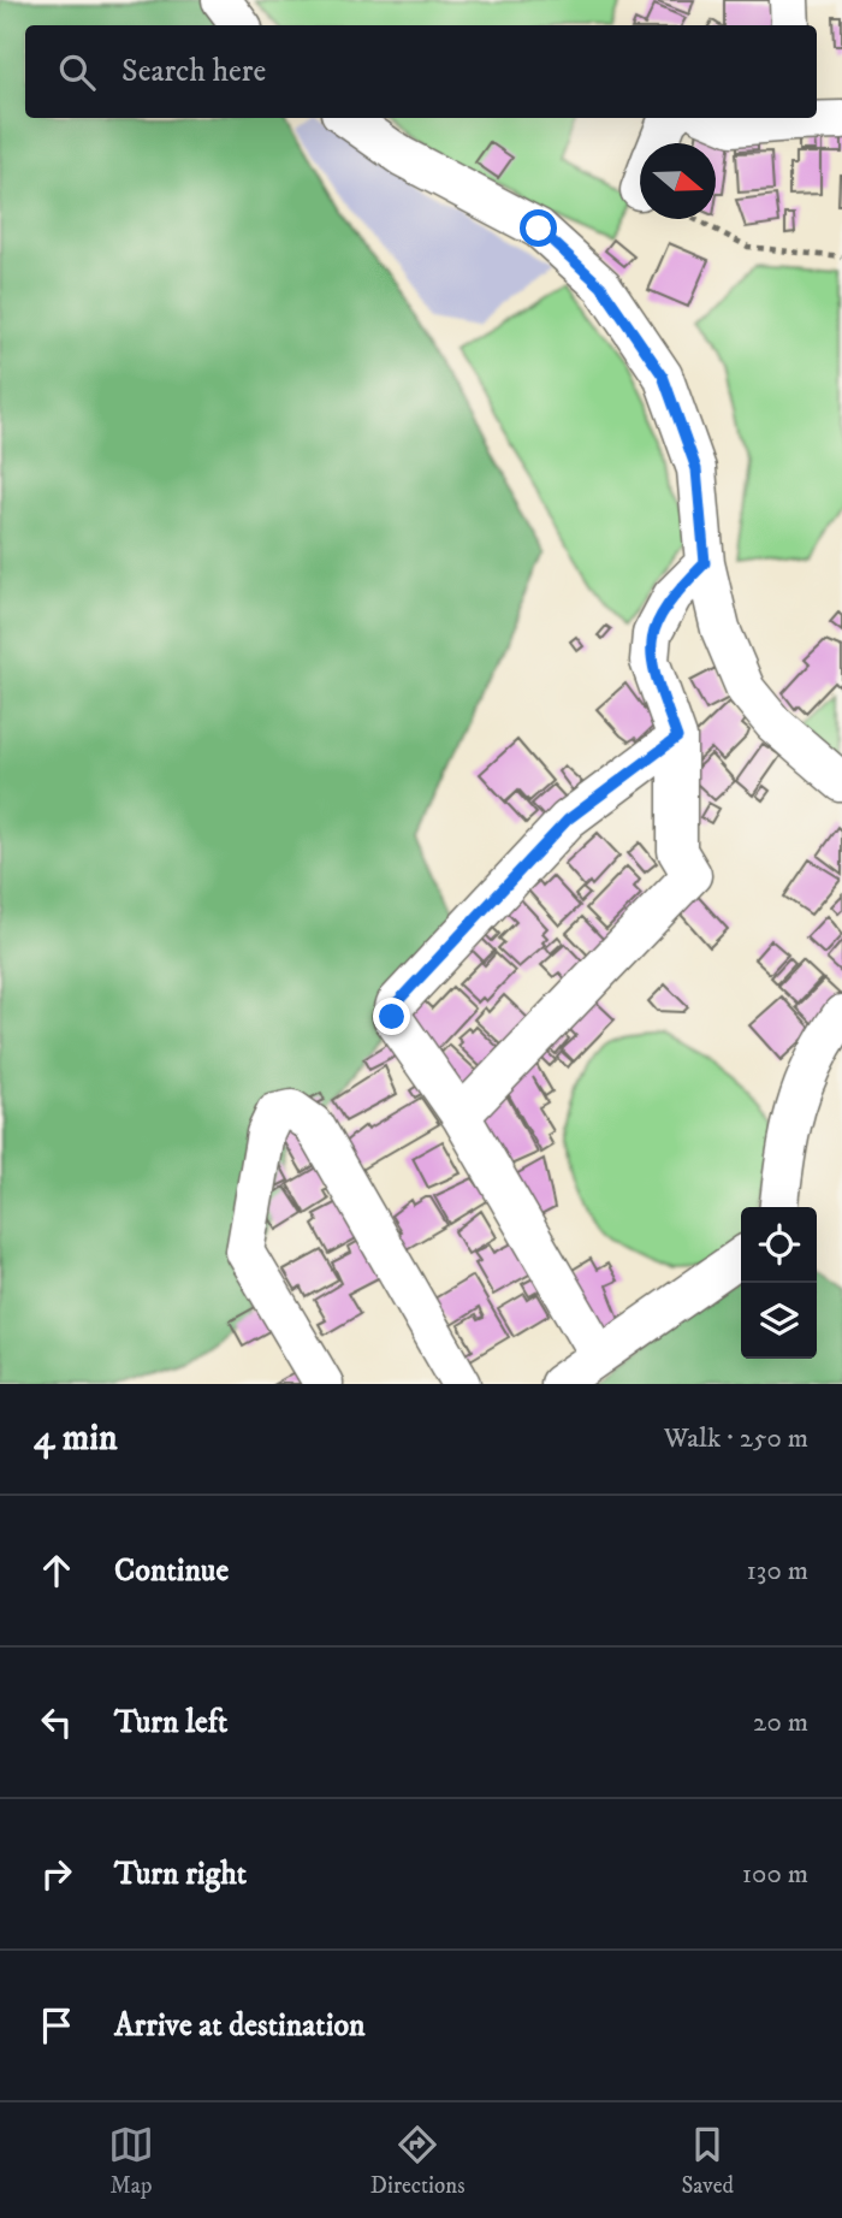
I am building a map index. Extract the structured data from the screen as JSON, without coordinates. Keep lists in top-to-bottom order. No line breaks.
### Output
{"north":"right","page":{"search":"Search here","heading":["4 min","Walk · 250 m"],"list":[["Continue","130 m"],["Turn left","20 m"],["Turn right","100 m"],"Arrive at destination"],"nav":["Map","Directions","Saved"]}}
